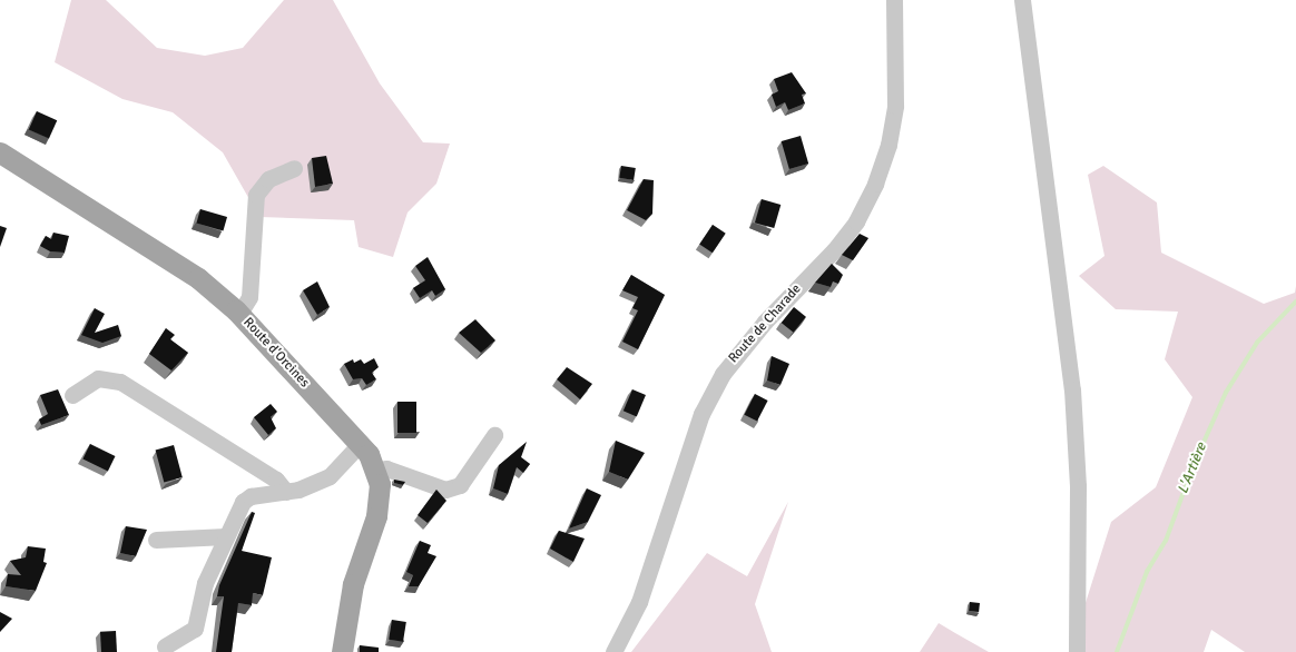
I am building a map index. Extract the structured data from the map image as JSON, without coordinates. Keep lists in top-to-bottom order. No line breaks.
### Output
{"streets":{"main road":["Route d'Orcines"],"street":["Route de Charade"]},"water":["L'Artière"]}
